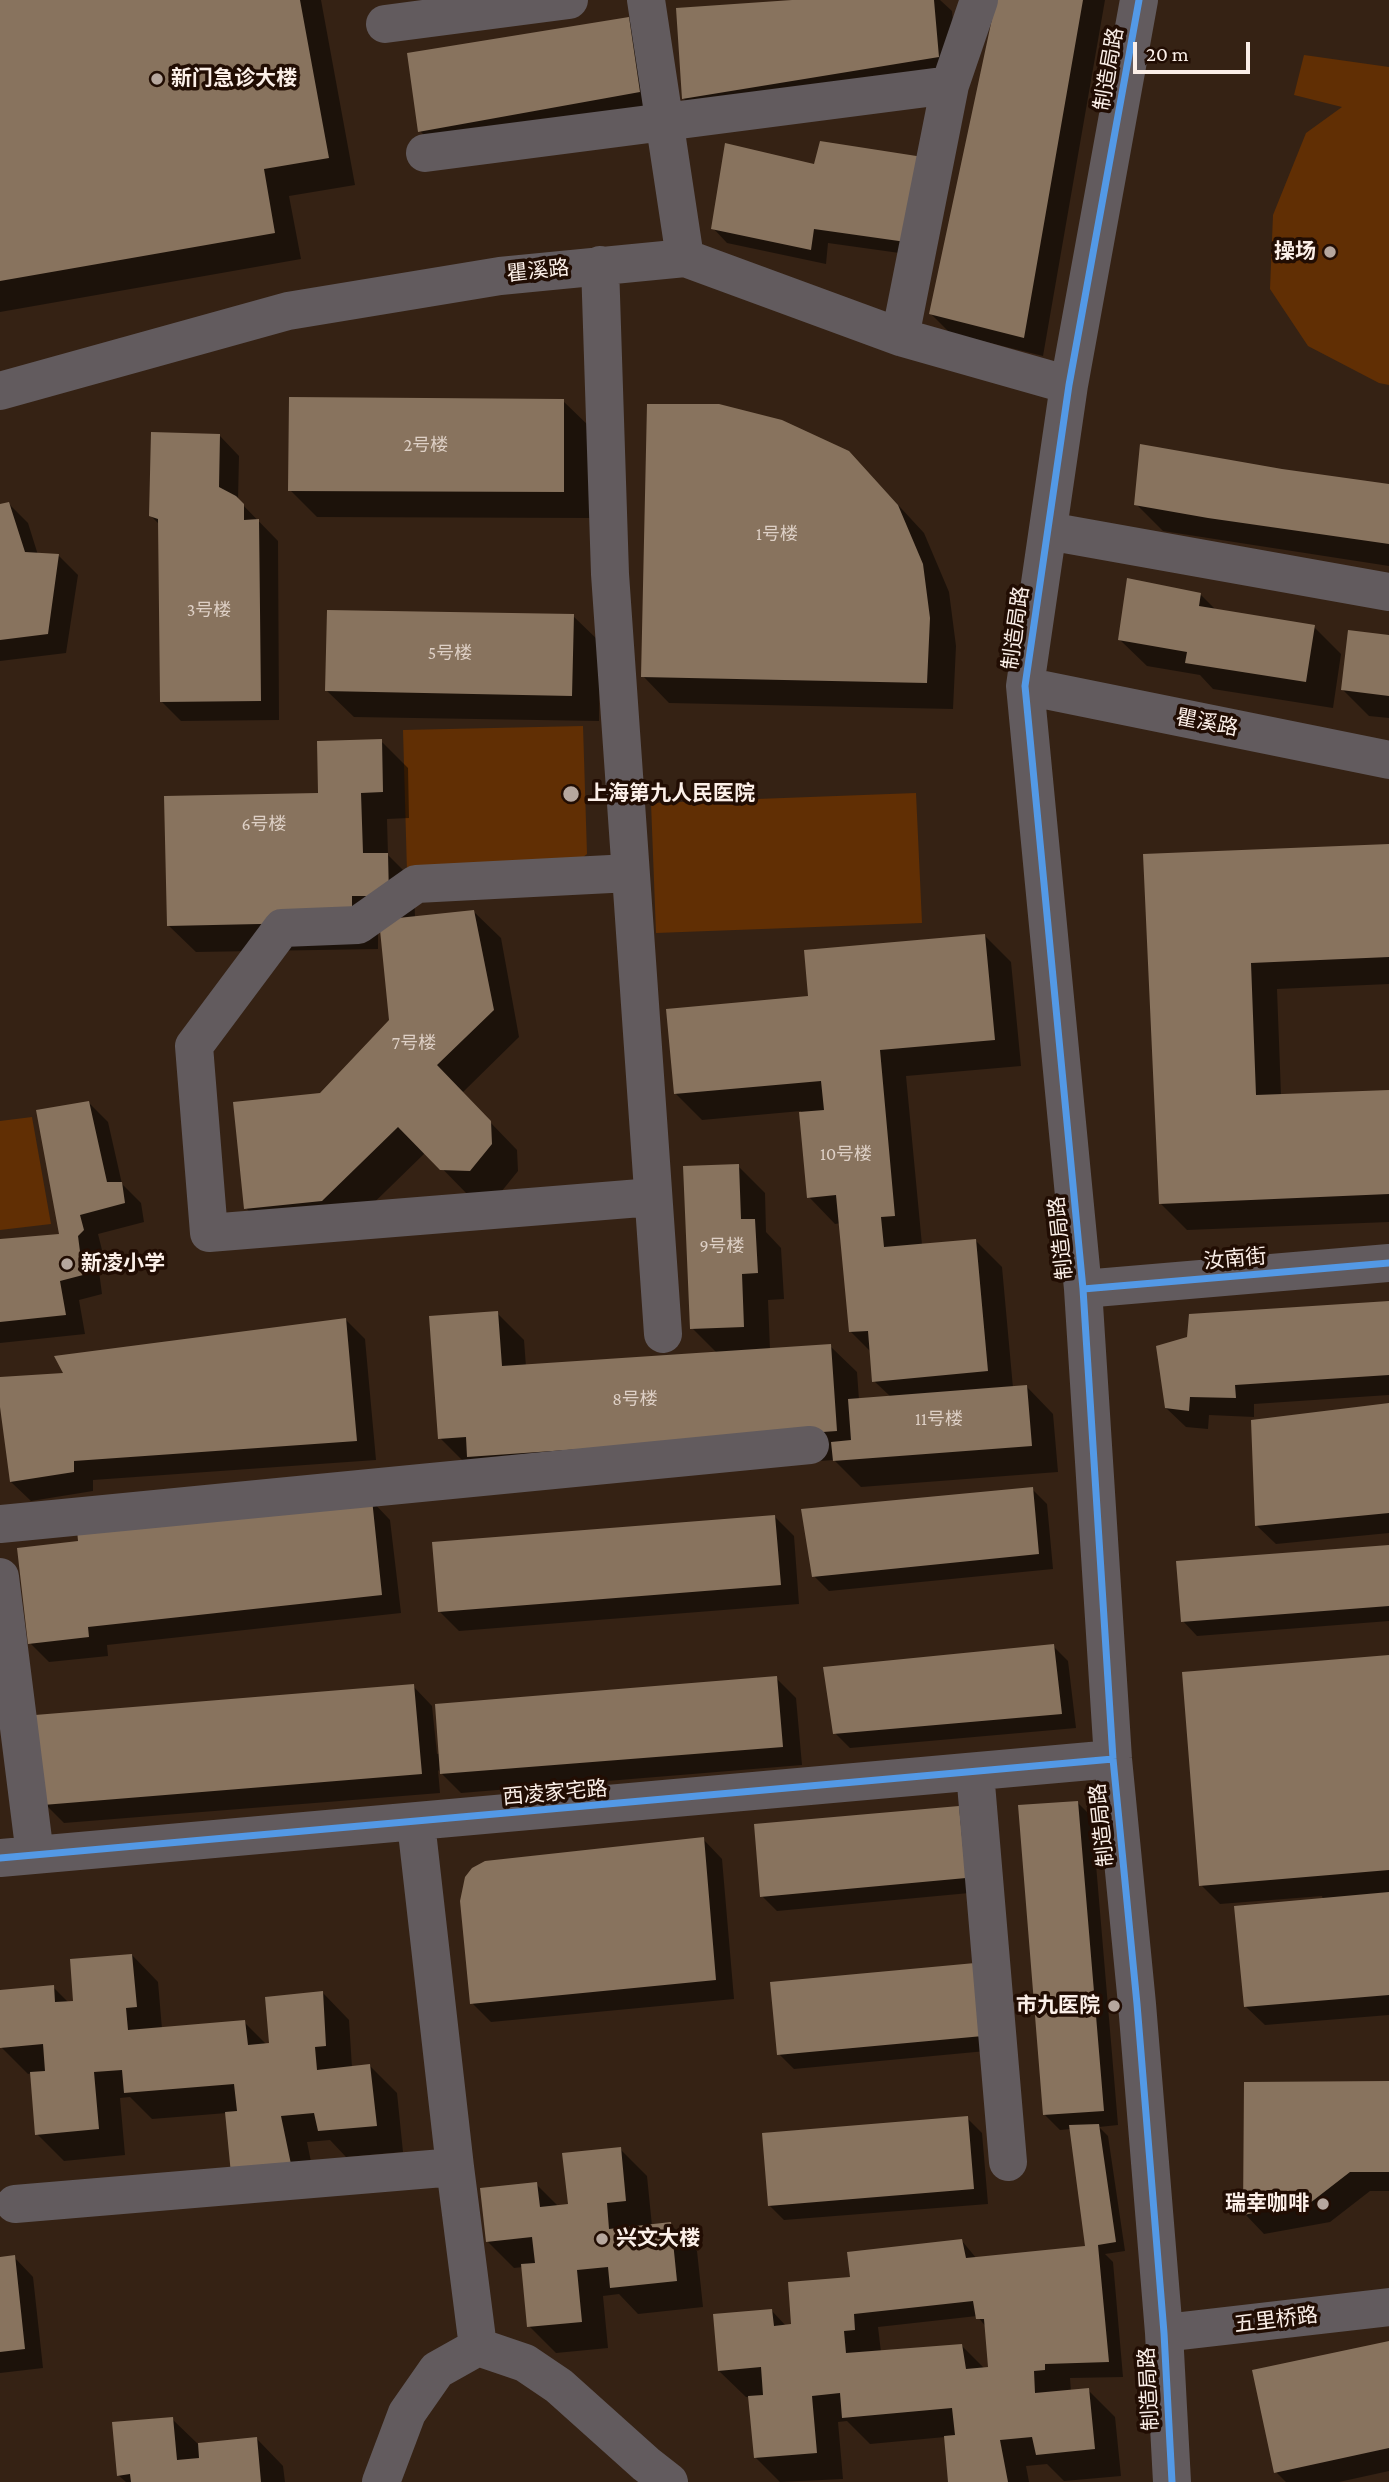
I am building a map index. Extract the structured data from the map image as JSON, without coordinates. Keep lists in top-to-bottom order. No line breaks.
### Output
{"streets":{"street":["制造局路","瞿溪路","汝南街","西凌家宅路","五里桥路"]},"crossings":[["制造局路","瞿溪路"],["制造局路","汝南街"],["制造局路","西凌家宅路"],["制造局路","五里桥路"]],"places":["新门急诊大楼","操场","上海第九人民医院","新凌小学","市九医院","瑞幸咖啡","兴文大楼"],"house_numbers":["2号楼","1号楼","3号楼","5号楼","6号楼","7号楼","10号楼","9号楼","8号楼","11号楼"],"scale_bar":"20 m"}
